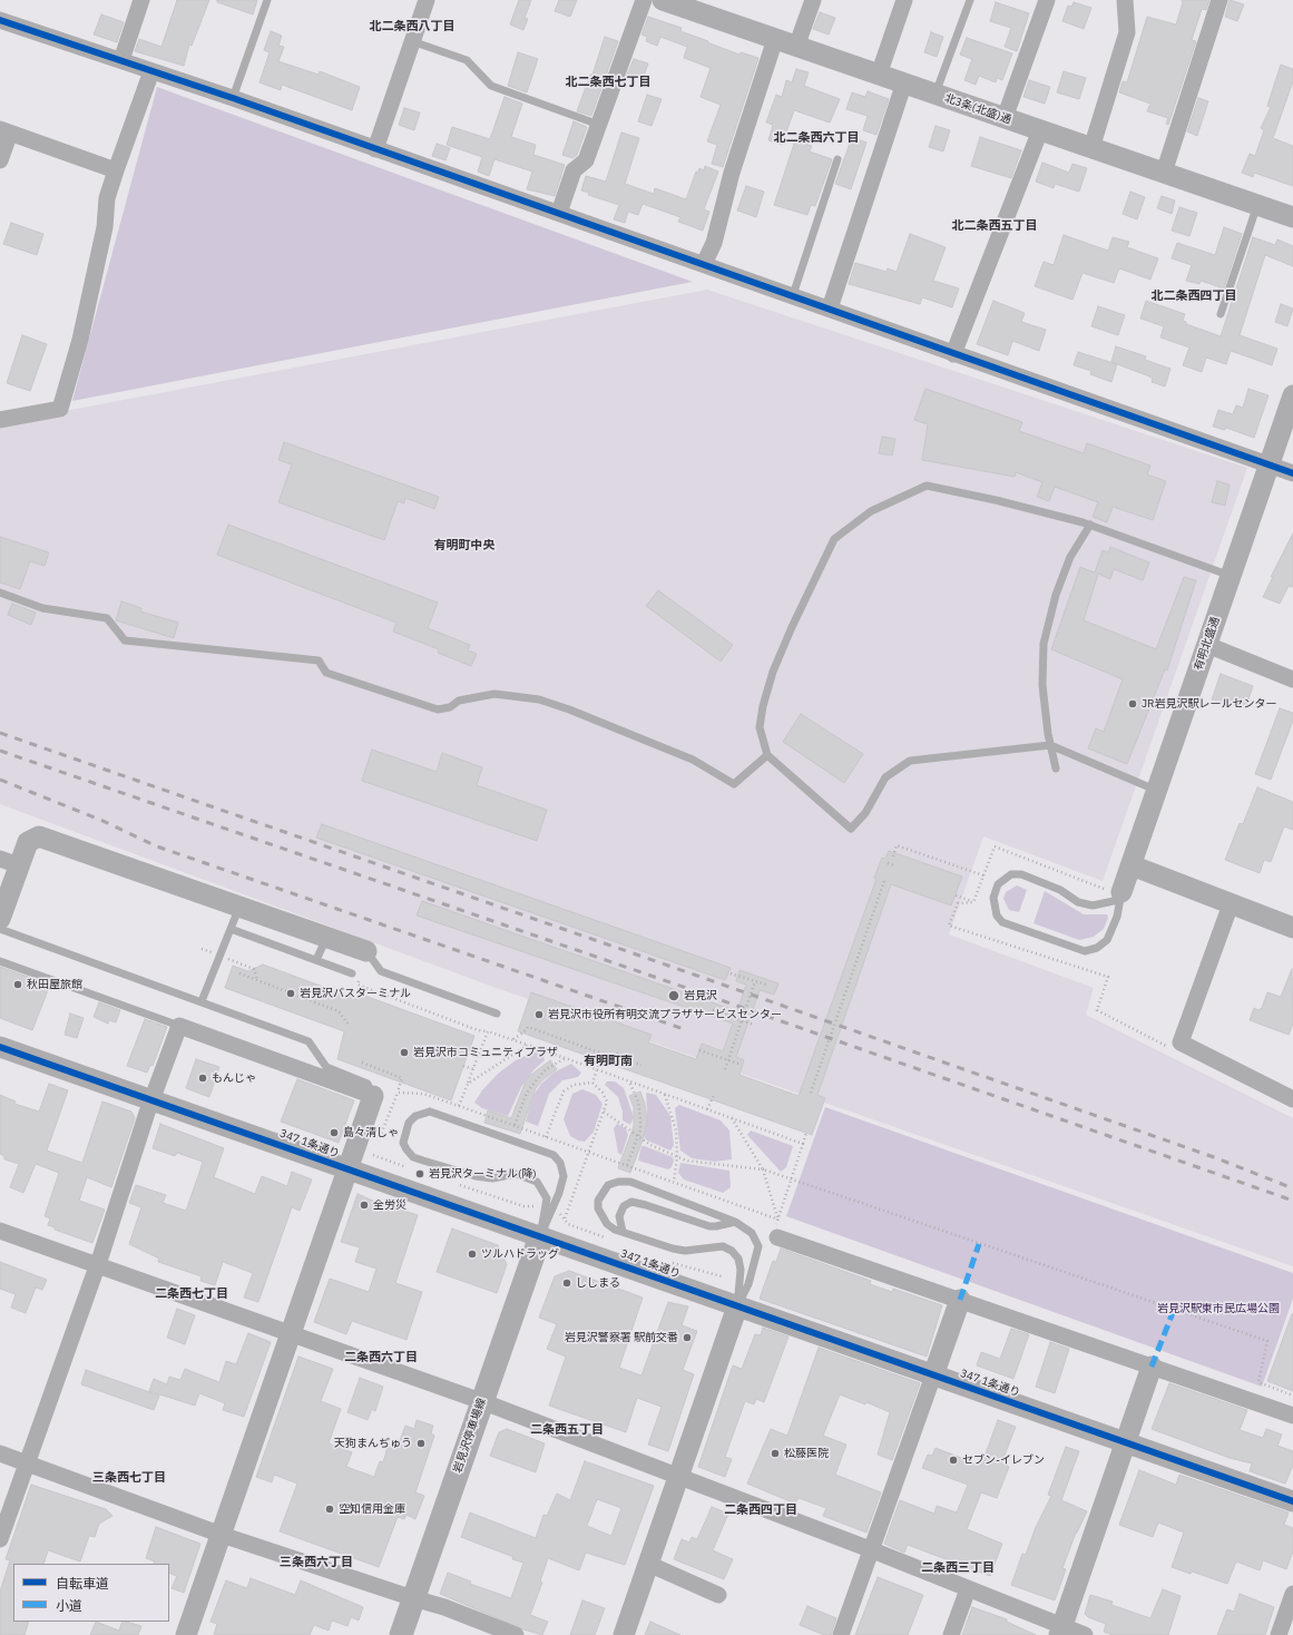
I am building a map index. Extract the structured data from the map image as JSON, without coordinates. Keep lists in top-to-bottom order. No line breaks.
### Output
{"streets":{"main road":["岩見沢停車場線"],"street":["北3条(北盛)通","有明北盛通","347 1条通り"]},"crossings":[["347 1条通り","岩見沢停車場線"]],"districts":["北二条西八丁目","北二条西七丁目","北二条西六丁目","北二条西五丁目","北二条西四丁目","有明町中央","有明町南","二条西七丁目","二条西六丁目","二条西五丁目","三条西七丁目","二条西四丁目","三条西六丁目","二条西三丁目"],"parks":["岩見沢駅東市民広場公園"],"places":["JR岩見沢駅レールセンター","秋田屋旅館","岩見沢バスターミナル","岩見沢","岩見沢市役所有明交流プラザサービスセンター","岩見沢市コミュニティプラザ","もんじゃ","島々清しゃ","岩見沢ターミナル(降)","全労災","ツルハドラッグ","ししまる","岩見沢警察署 駅前交番","天狗まんぢゅう","松藤医院","セブン-イレブン","空知信用金庫"],"legend":["自転車道","小道"]}
